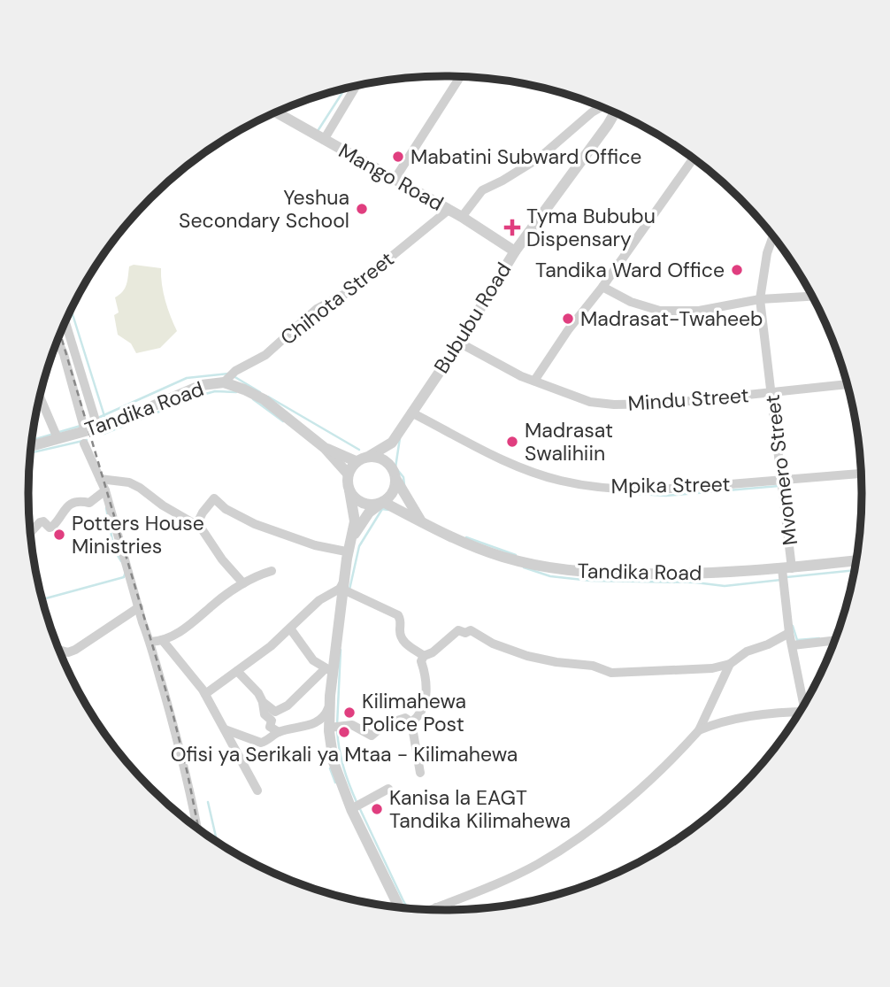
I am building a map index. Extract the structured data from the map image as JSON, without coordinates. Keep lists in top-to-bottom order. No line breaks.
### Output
{"streets":{"street":["Mango Road","Chihota Street","Bububu Road","Mindu Street","Tandika Road","Mvomero Street","Mpika Street"]},"crossings":[["Mango Road","Chihota Street"],["Mango Road","Bububu Road"],["Chihota Street","Tandika Road"],["Bububu Road","Mindu Street"],["Bububu Road","Mpika Street"],["Mindu Street","Mvomero Street"],["Tandika Road","Mvomero Street"],["Mvomero Street","Mpika Street"]],"places":{"other":["Mabatini Subward Office","Yeshua Secondary School","Tandika Ward Office","Madrasat-Twaheeb","Madrasat Swalihiin","Potters House Ministries","Kilimahewa Police Post","Ofisi ya Serikali ya Mtaa - Kilimahewa","Kanisa la EAGT Tandika Kilimahewa"],"health":["Tyma Bububu Dispensary"]}}
